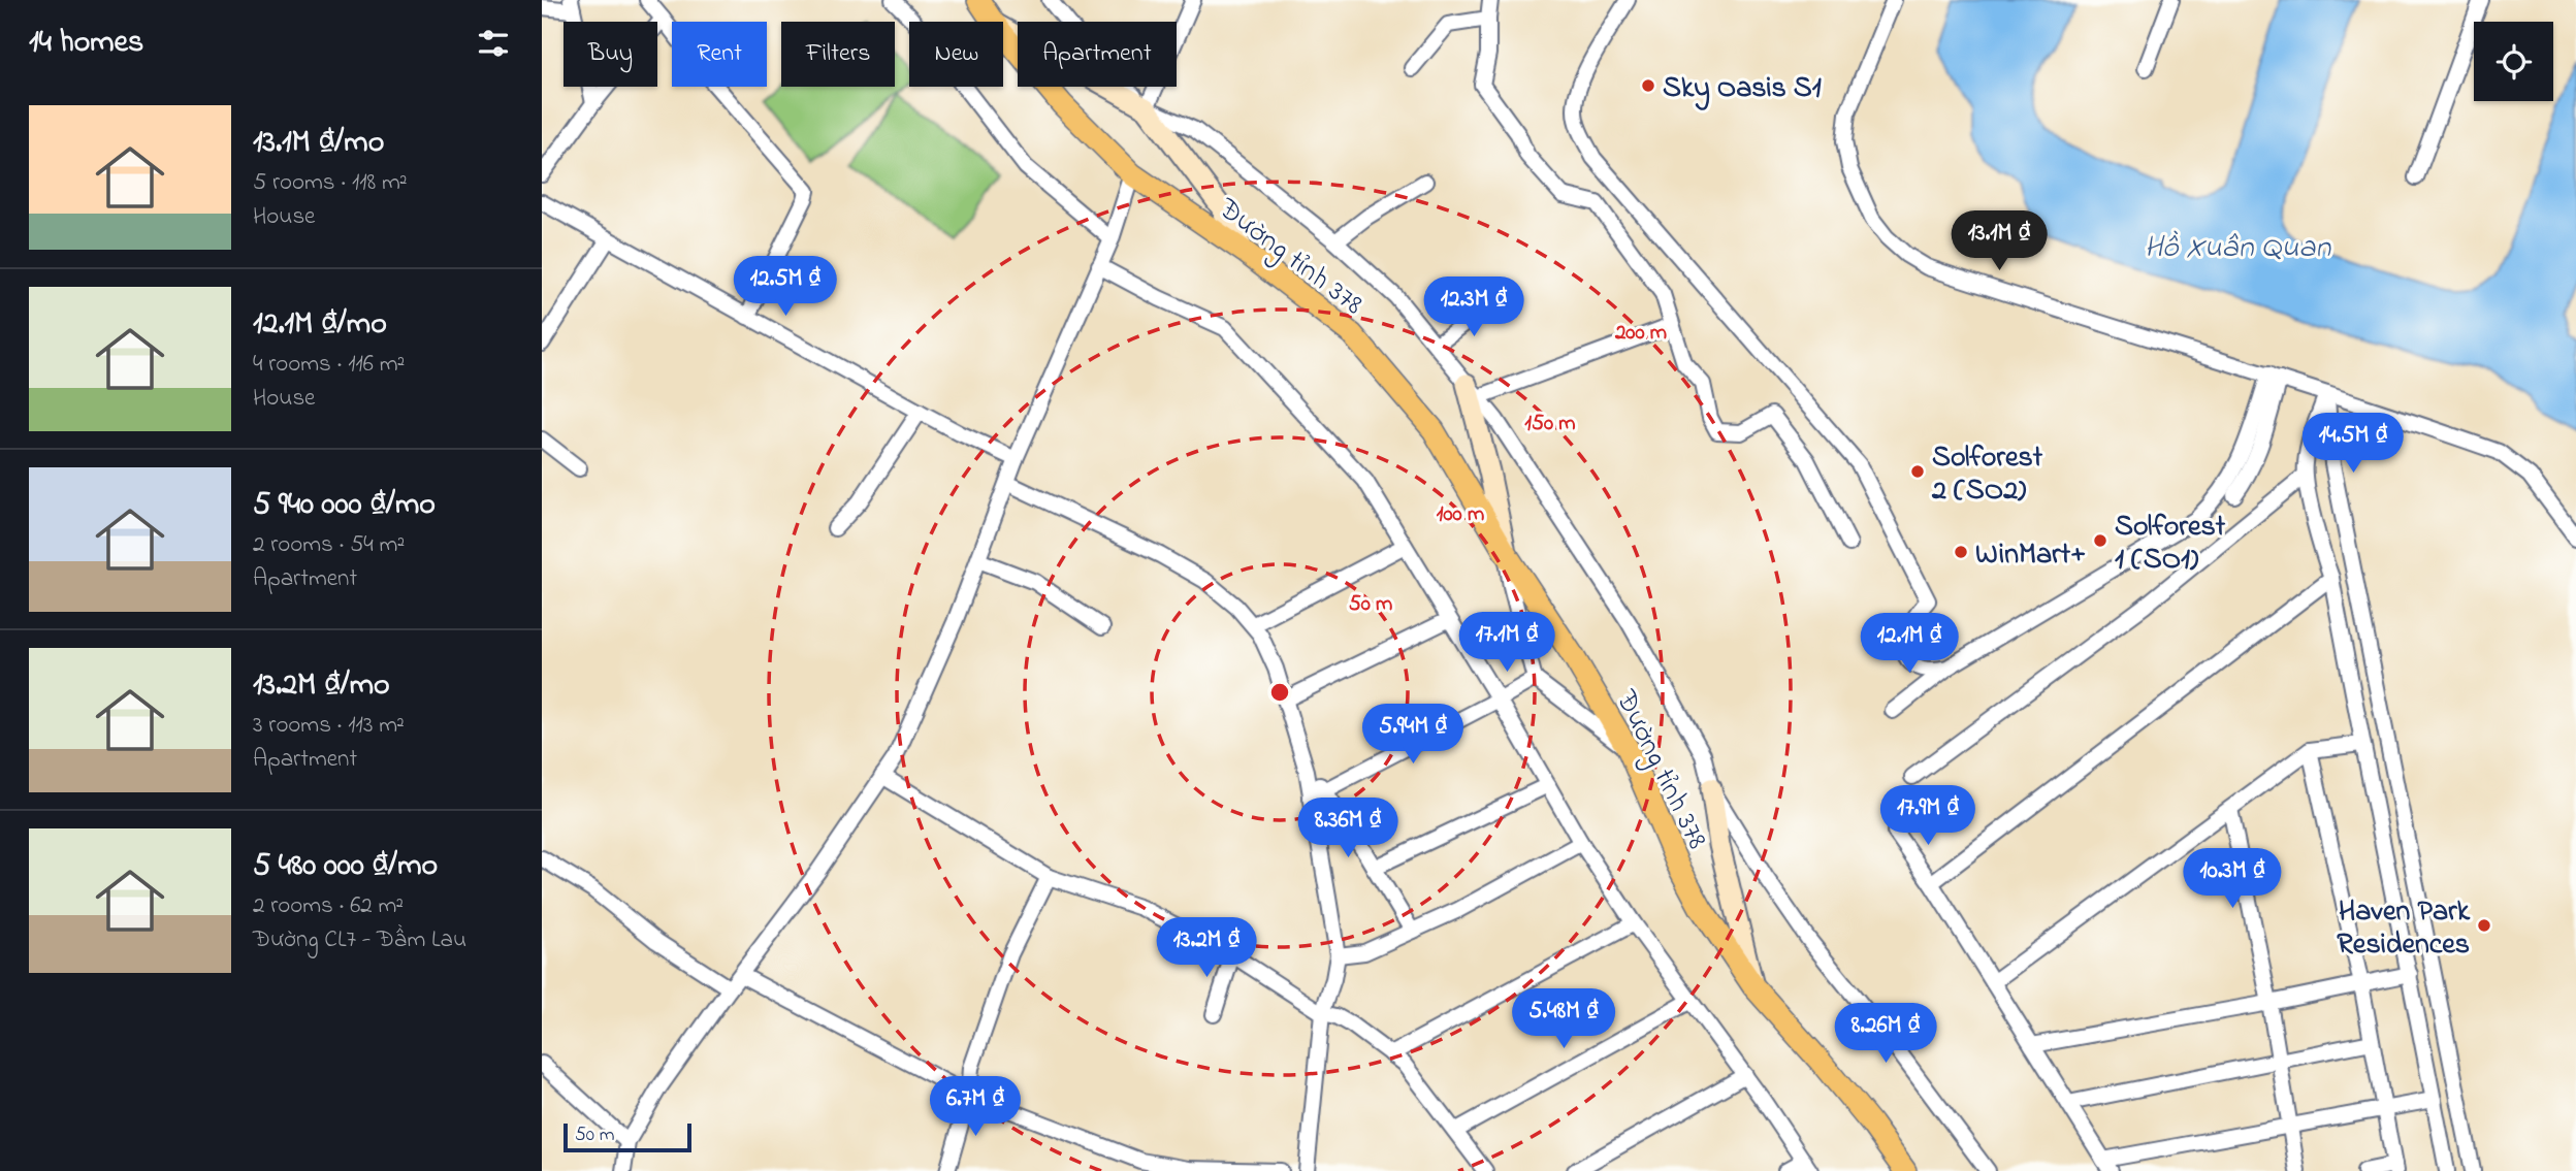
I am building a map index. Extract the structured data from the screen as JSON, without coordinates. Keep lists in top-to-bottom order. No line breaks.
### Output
{"streets":{"main road":["Đường tỉnh 378"]},"water":["Hồ Xuân Quan"],"places":["Sky Oasis S1","Solforest 2 (SO2)","Solforest 1 (SO1)","WinMart+","Haven Park Residences"],"scale_bar":"50 m","page":{"heading":"14 homes","chip":["Buy","Rent","Filters","New","Apartment"],"list":[{"name":"13.1M ₫/mo","note":"5 rooms · 118 m² · House"},{"name":"12.1M ₫/mo","note":"4 rooms · 116 m² · House"},{"name":"5 940 000 ₫/mo","note":"2 rooms · 54 m² · Apartment"},{"name":"13.2M ₫/mo","note":"3 rooms · 113 m² · Apartment"},{"name":"5 480 000 ₫/mo","note":"2 rooms · 62 m² · Đường CL7 - Đầm Lau"}],"price":["13.1M ₫","12.5M ₫","12.3M ₫","14.5M ₫","17.1M ₫","12.1M ₫","5.94M ₫","17.9M ₫","8.36M ₫","10.3M ₫","13.2M ₫","5.48M ₫","8.26M ₫","6.7M ₫"],"scale":"50 m"},"rings":["200 m","150 m","100 m","50 m"]}
